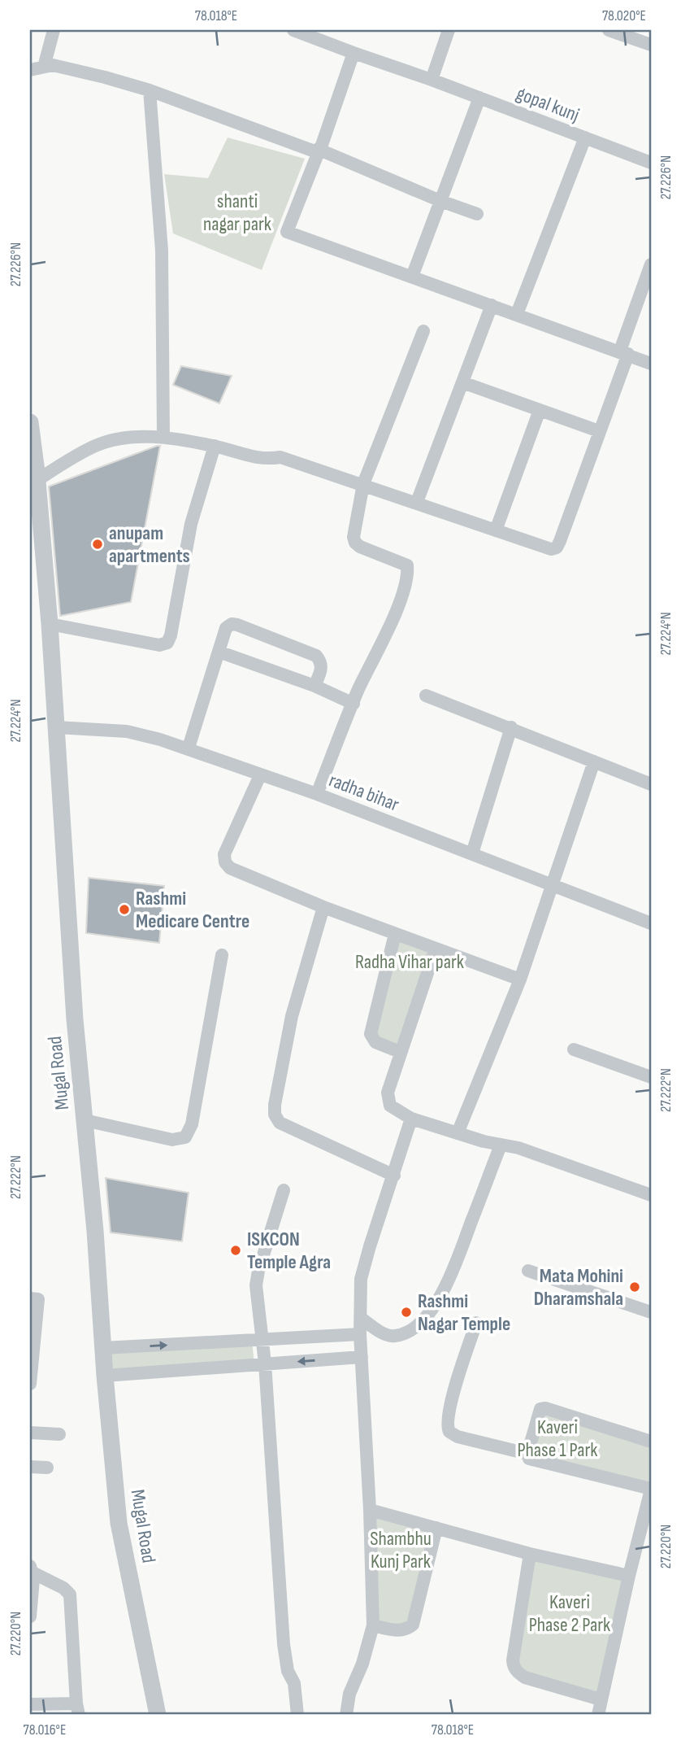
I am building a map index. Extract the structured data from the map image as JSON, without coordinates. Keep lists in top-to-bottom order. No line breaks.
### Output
{"streets":{"street":["gopal kunj","radha bihar","Mugal Road"]},"crossings":[["radha bihar","Mugal Road"]],"parks":["shanti nagar park","Radha Vihar park","Kaveri Phase 1 Park","Shambhu Kunj Park","Kaveri Phase 2 Park"],"places":["anupam apartments","Rashmi Medicare Centre","ISKCON Temple Agra","Mata Mohini Dharamshala","Rashmi Nagar Temple"],"coordinates":["78.018°E","78.020°E","27.226°N","27.224°N","27.222°N","27.220°N","78.016°E"]}
